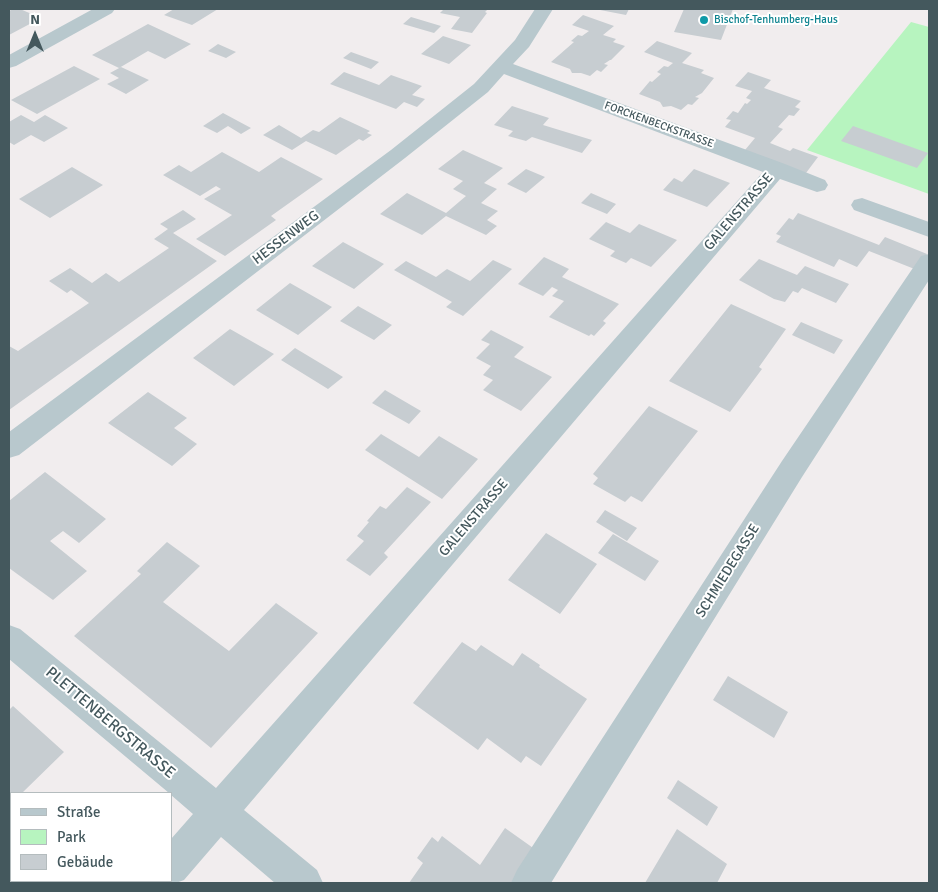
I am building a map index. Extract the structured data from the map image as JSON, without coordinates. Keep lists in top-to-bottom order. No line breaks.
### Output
{"streets":{"street":["FORCKENBECKSTRASSE","GALENSTRASSE","HESSENWEG","SCHMIEDEGASSE","PLETTENBERGSTRASSE"]},"crossings":[["FORCKENBECKSTRASSE","GALENSTRASSE"],["FORCKENBECKSTRASSE","HESSENWEG"],["GALENSTRASSE","PLETTENBERGSTRASSE"]],"places":["Bischof-Tenhumberg-Haus"],"legend":["Straße","Park","Gebäude"],"north":"top"}
